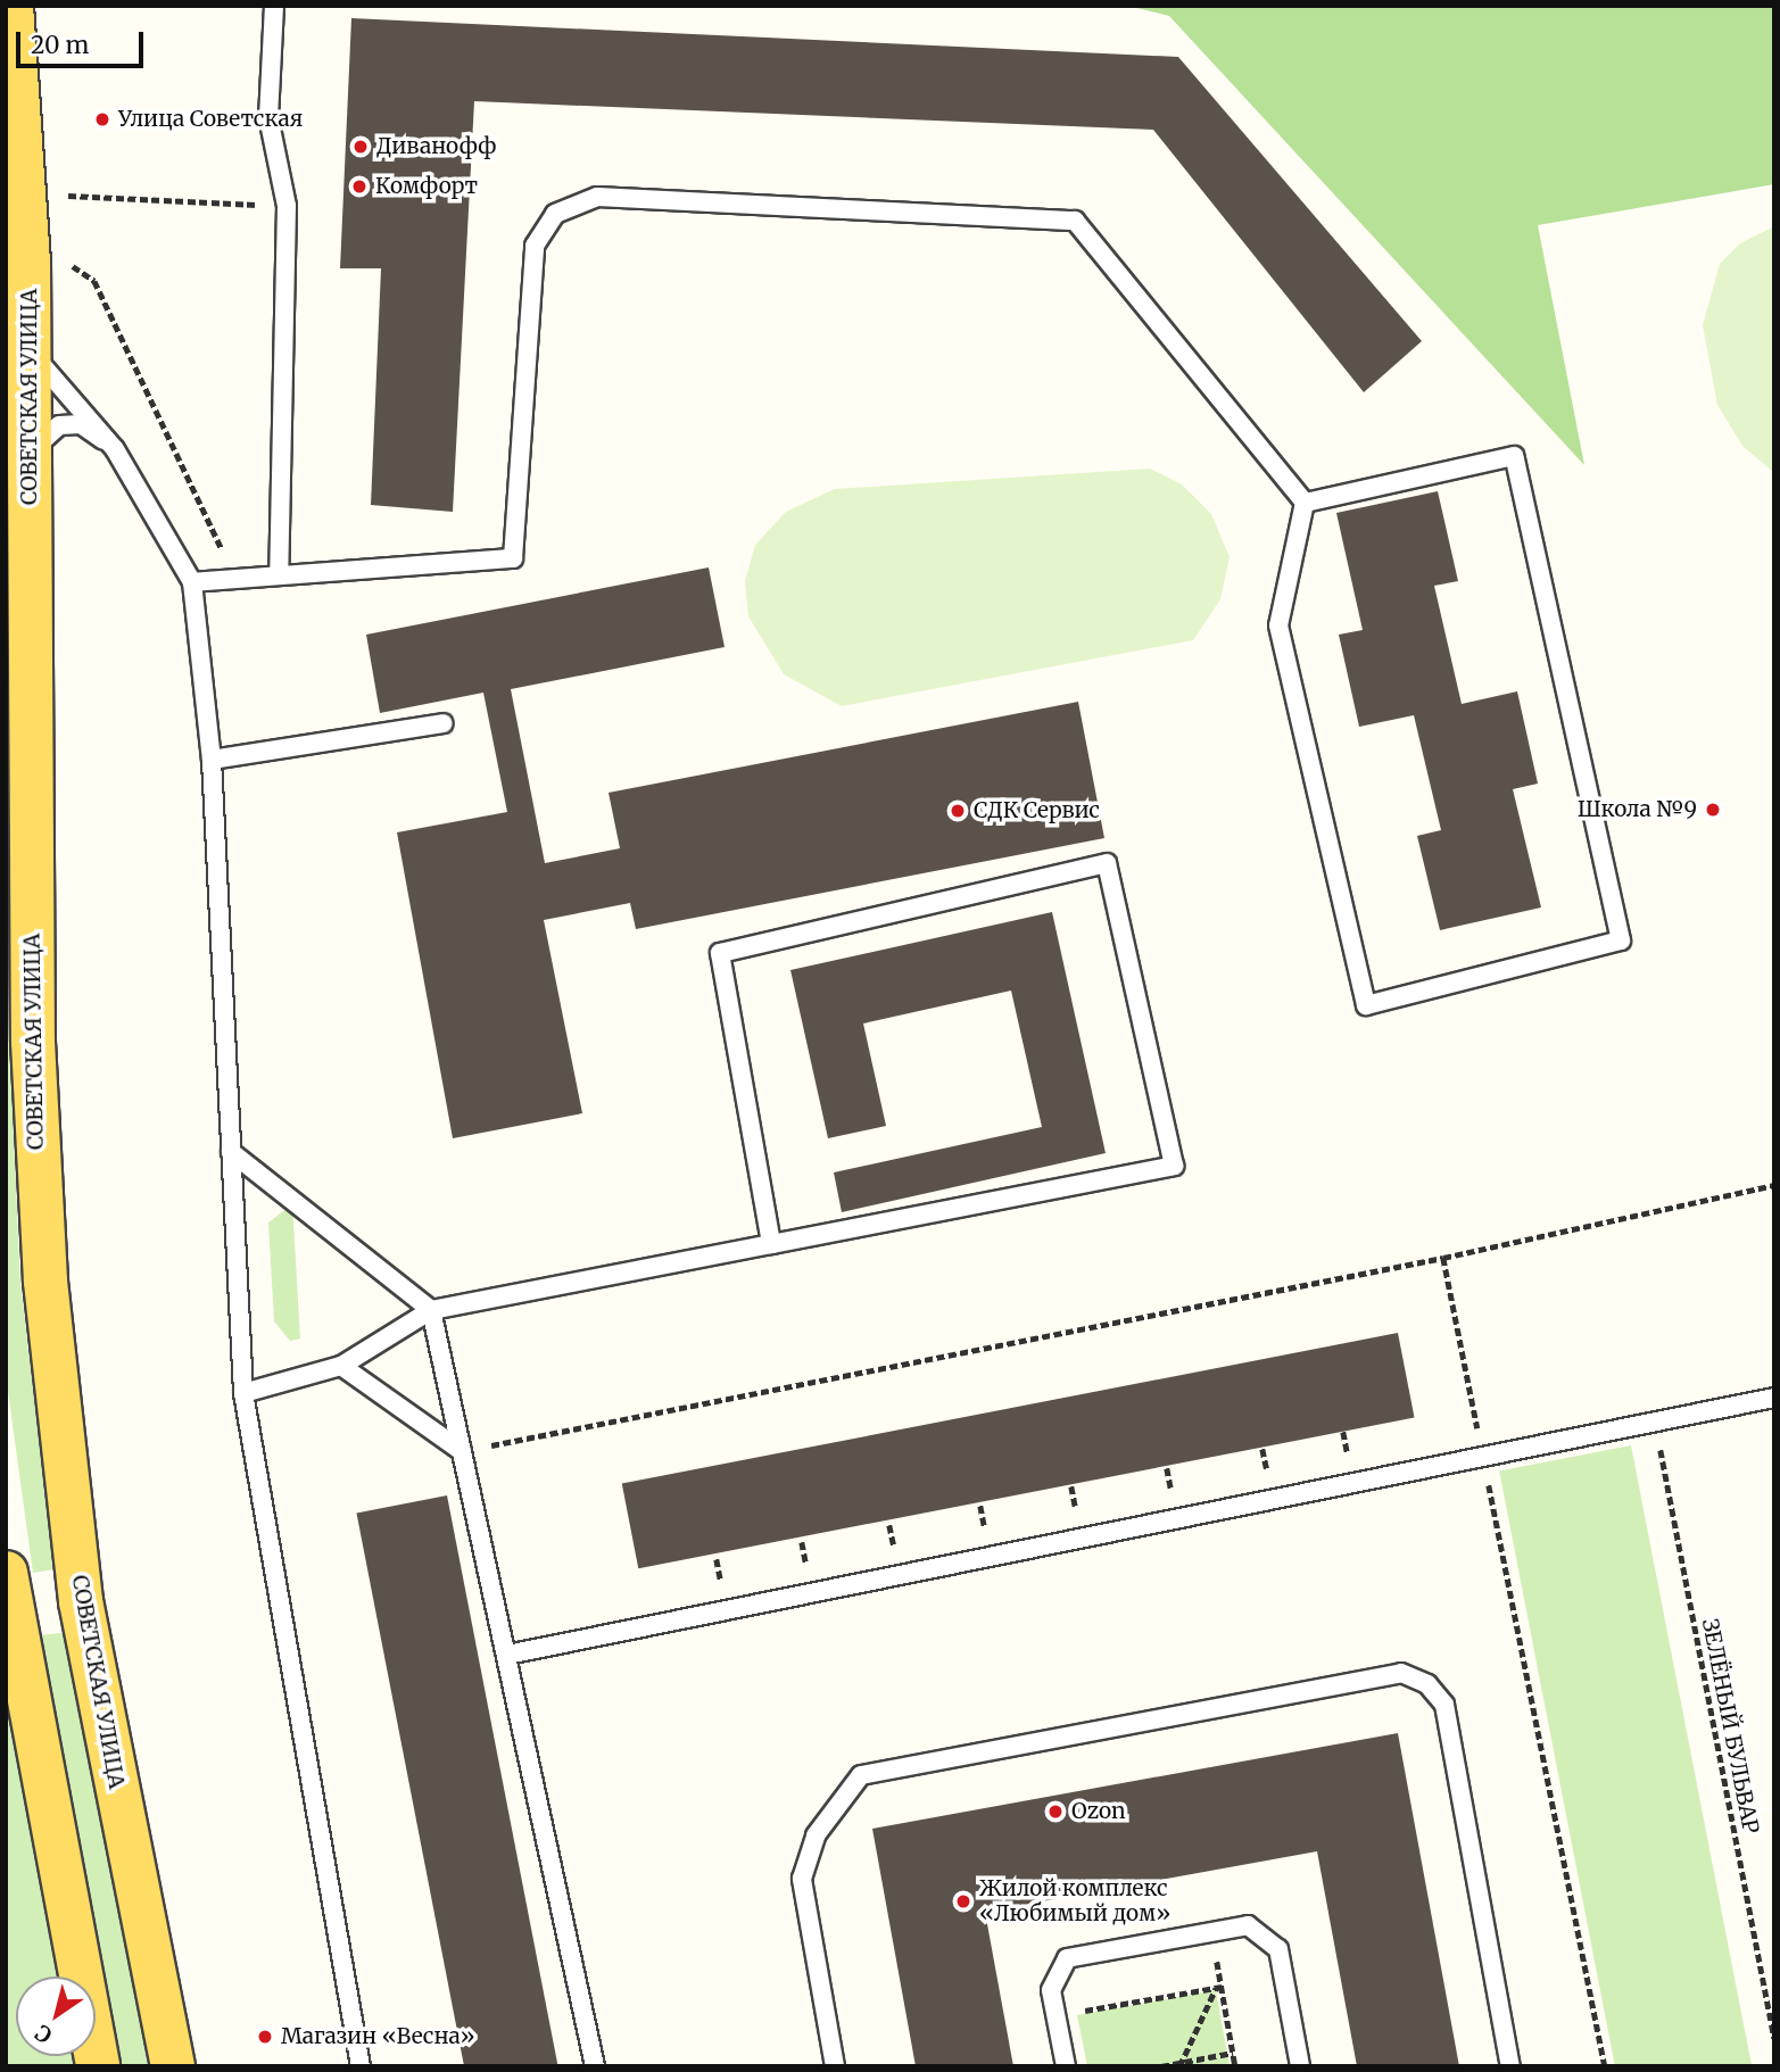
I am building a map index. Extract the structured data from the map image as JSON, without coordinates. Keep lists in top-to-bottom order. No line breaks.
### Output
{"streets":{"main road":["СОВЕТСКАЯ УЛИЦА"],"path":["ЗЕЛЁНЫЙ БУЛЬВАР"]},"places":["Улица Советская","Диванофф","Комфорт","Школа №9","СДК Сервис","Ozon","Жилой комплекс «Любимый дом»","Магазин «Весна»"],"scale_bar":"20 m","north":"bottom left"}
